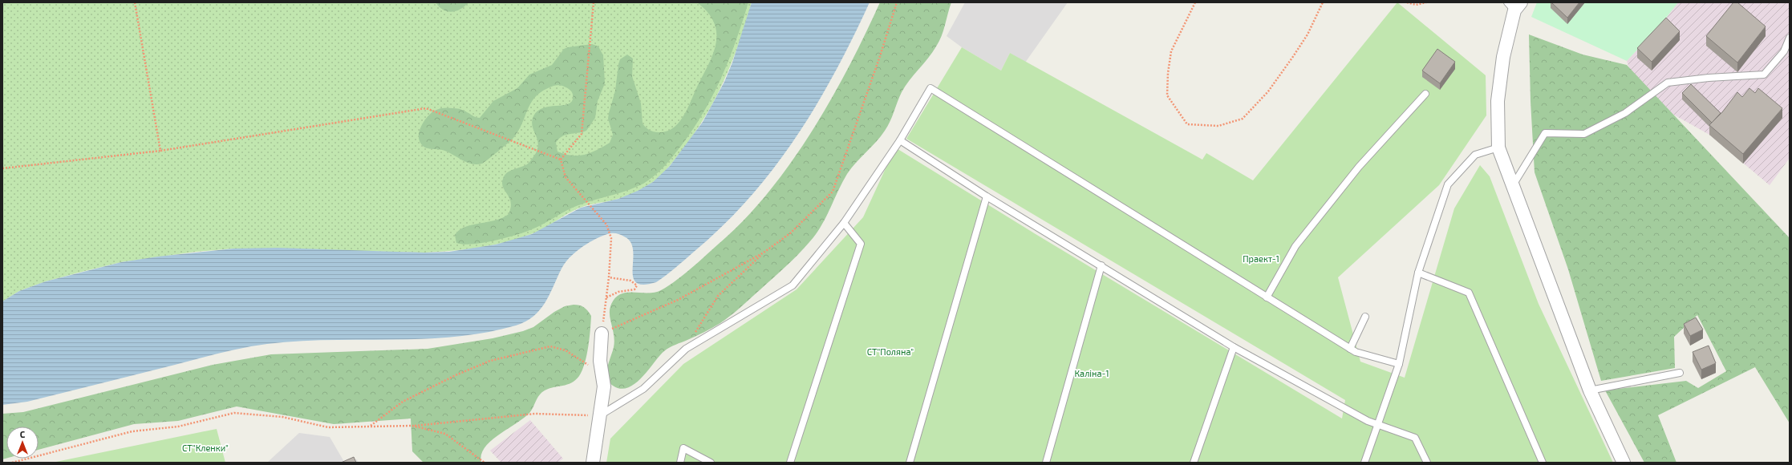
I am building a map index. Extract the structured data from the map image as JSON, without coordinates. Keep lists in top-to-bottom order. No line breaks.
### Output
{"parks":["Праект-1","СТ\"Поляна\"","Каліна-1","СТ\"Кленки\""],"north":"top"}
